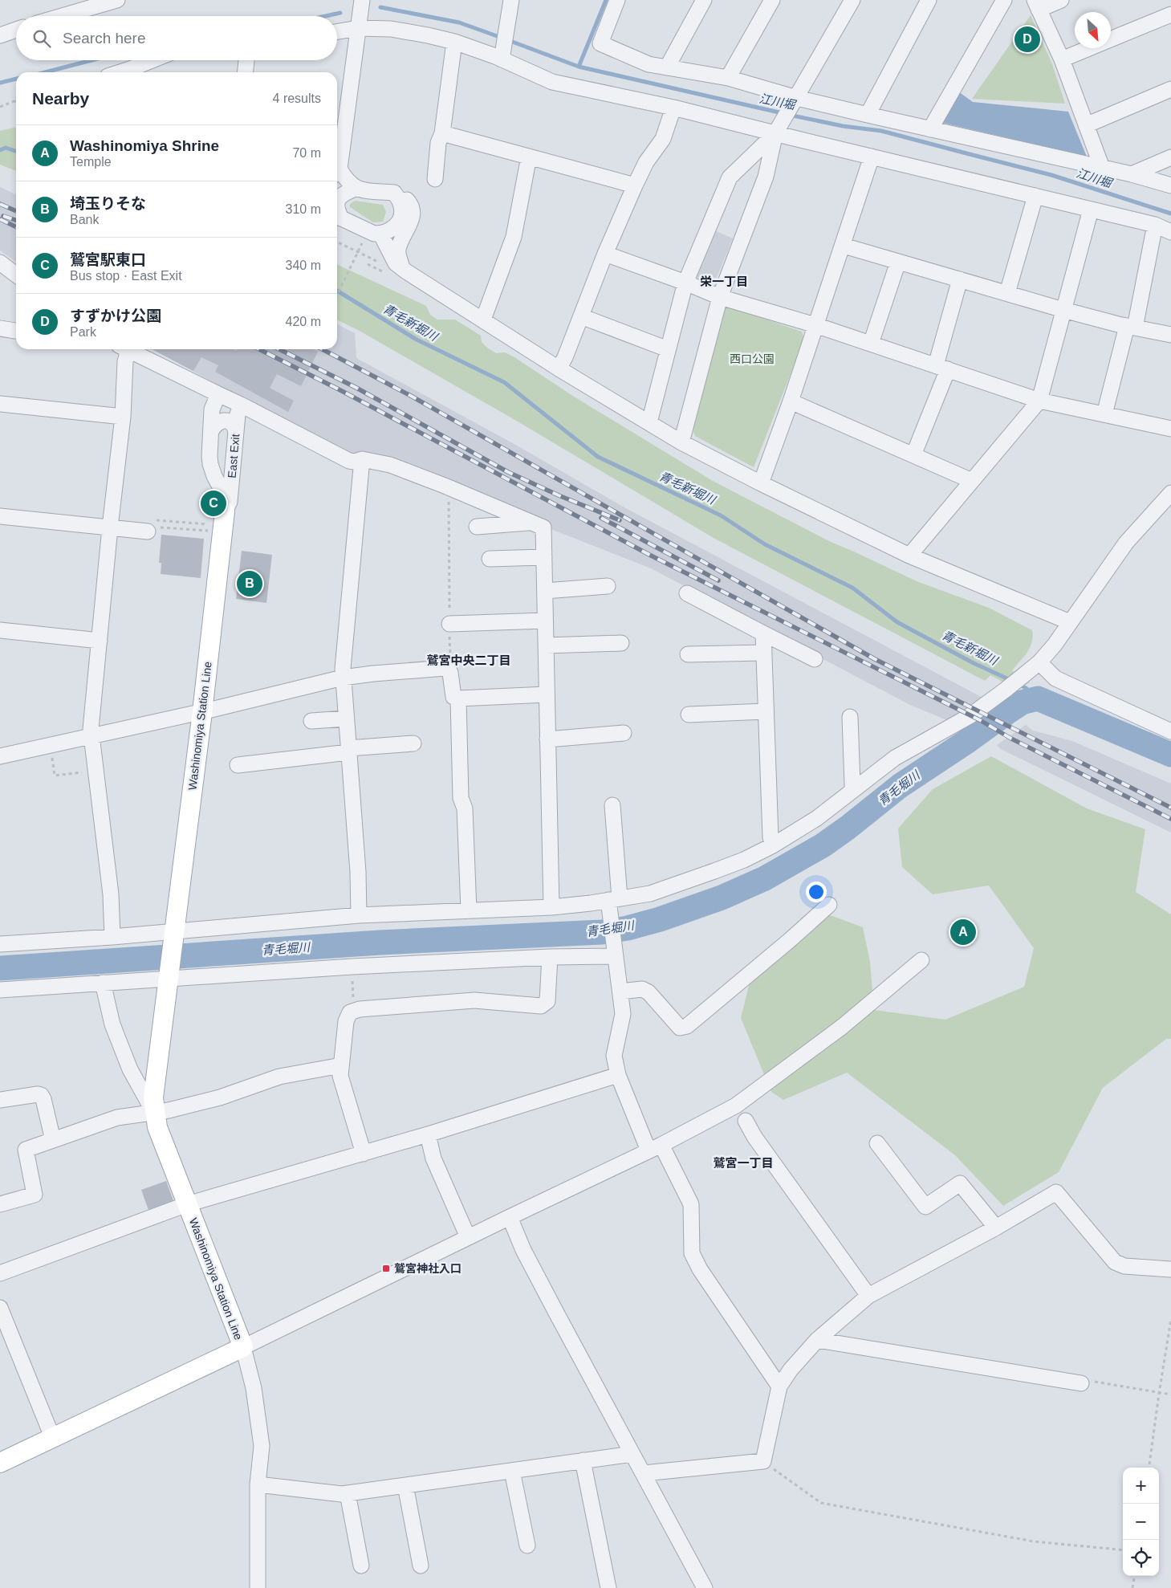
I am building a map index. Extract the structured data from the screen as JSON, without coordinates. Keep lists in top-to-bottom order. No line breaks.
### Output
{"streets":{"main road":["Washinomiya Station Line"],"street":["East Exit"]},"crossings":[["East Exit","Washinomiya Station Line"]],"districts":["栄一丁目","鷲宮中央二丁目","鷲宮一丁目"],"water":["江川堀","青毛新堀川","青毛堀川"],"parks":["西口公園"],"places":{"transit":["鷲宮神社入口"]},"north":"bottom right","page":{"search":"Search here","pins":["D","C","B","A"],"heading":["Nearby","4 results"],"list":[{"mark":"A","name":"Washinomiya Shrine","note":"Temple","value":"70 m"},{"mark":"B","name":"埼玉りそな","note":"Bank","value":"310 m"},{"mark":"C","name":"鷲宮駅東口","note":"Bus stop · East Exit","value":"340 m"},{"mark":"D","name":"すずかけ公園","note":"Park","value":"420 m"}],"map_buttons":["+","−"]}}
